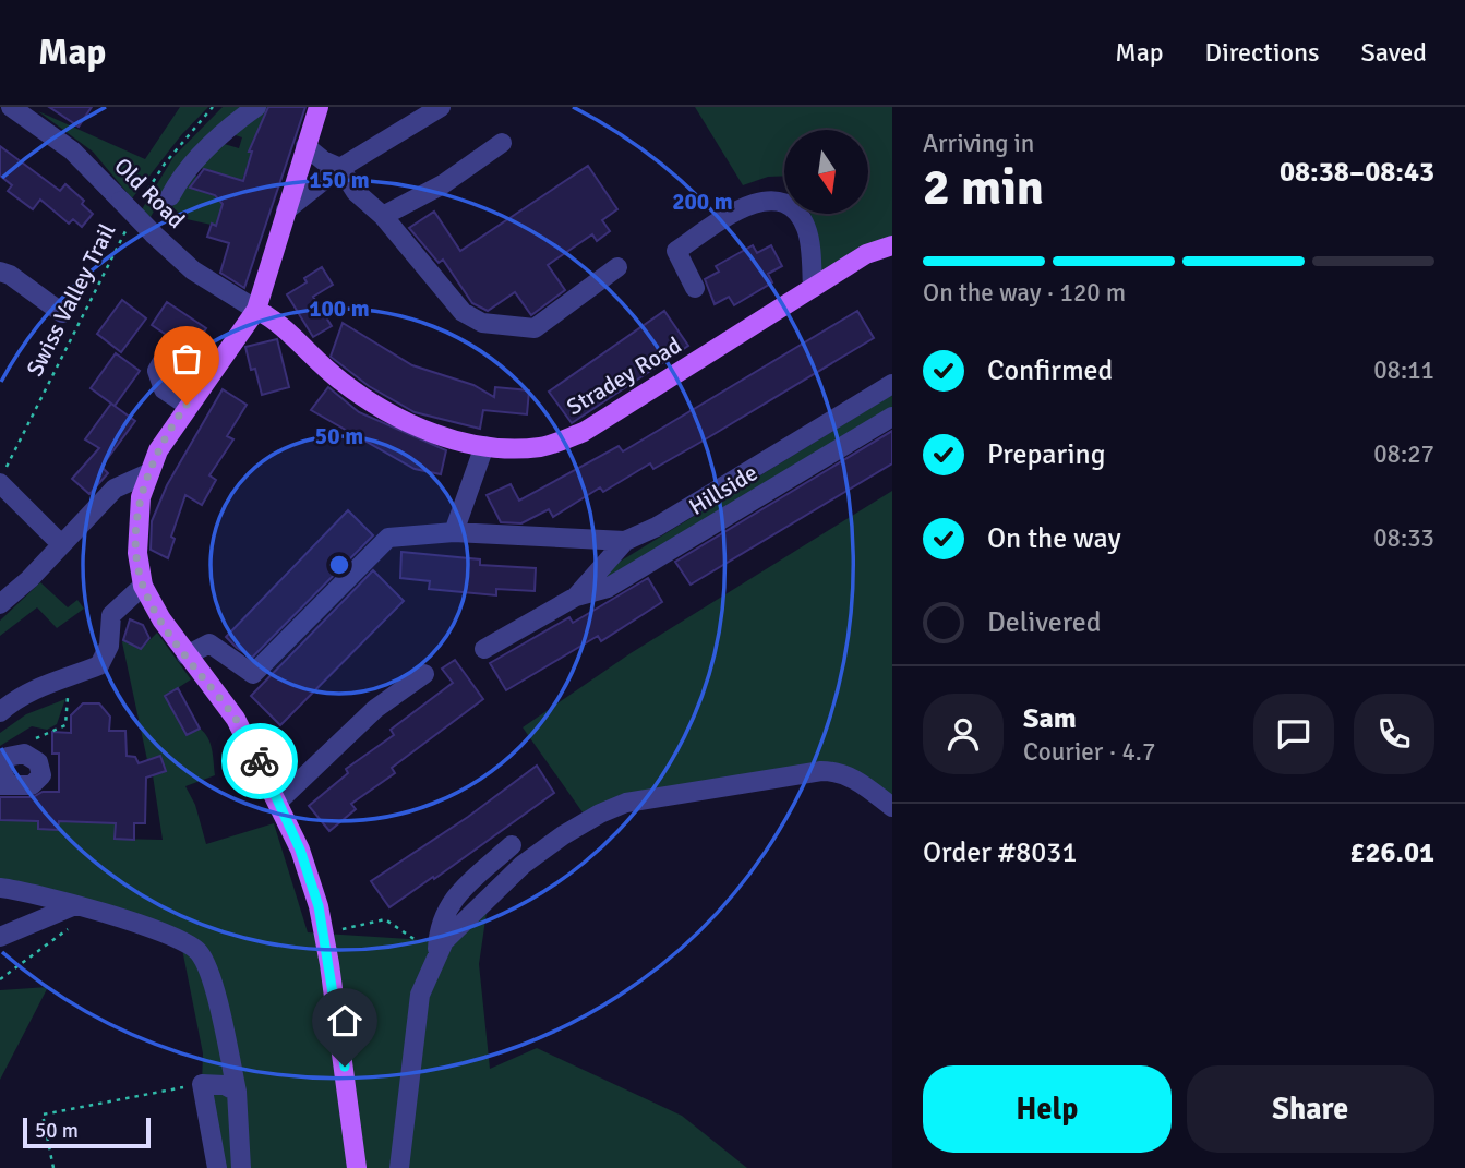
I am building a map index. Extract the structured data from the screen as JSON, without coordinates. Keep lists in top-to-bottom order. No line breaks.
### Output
{"streets":{"main road":["Stradey Road"],"street":["Old Road","Hillside"],"path":["Swiss Valley Trail"]},"crossings":[["Old Road","Swiss Valley Trail"],["Old Road","Stradey Road"]],"scale_bar":"50 m","north":"bottom","page":{"header":"Map","nav":["Map","Directions","Saved"],"heading":["2 min","Arriving in","08:38–08:43"],"panel":["Sam","Courier · 4.7","Order #8031","£26.01"],"bar":"On the way · 120 m","list":[["Confirmed","08:11"],["Preparing","08:27"],["On the way","08:33"],"Delivered"],"buttons":["Help","Share"],"scale":"50 m"},"rings":["150 m","200 m","100 m","50 m"]}
